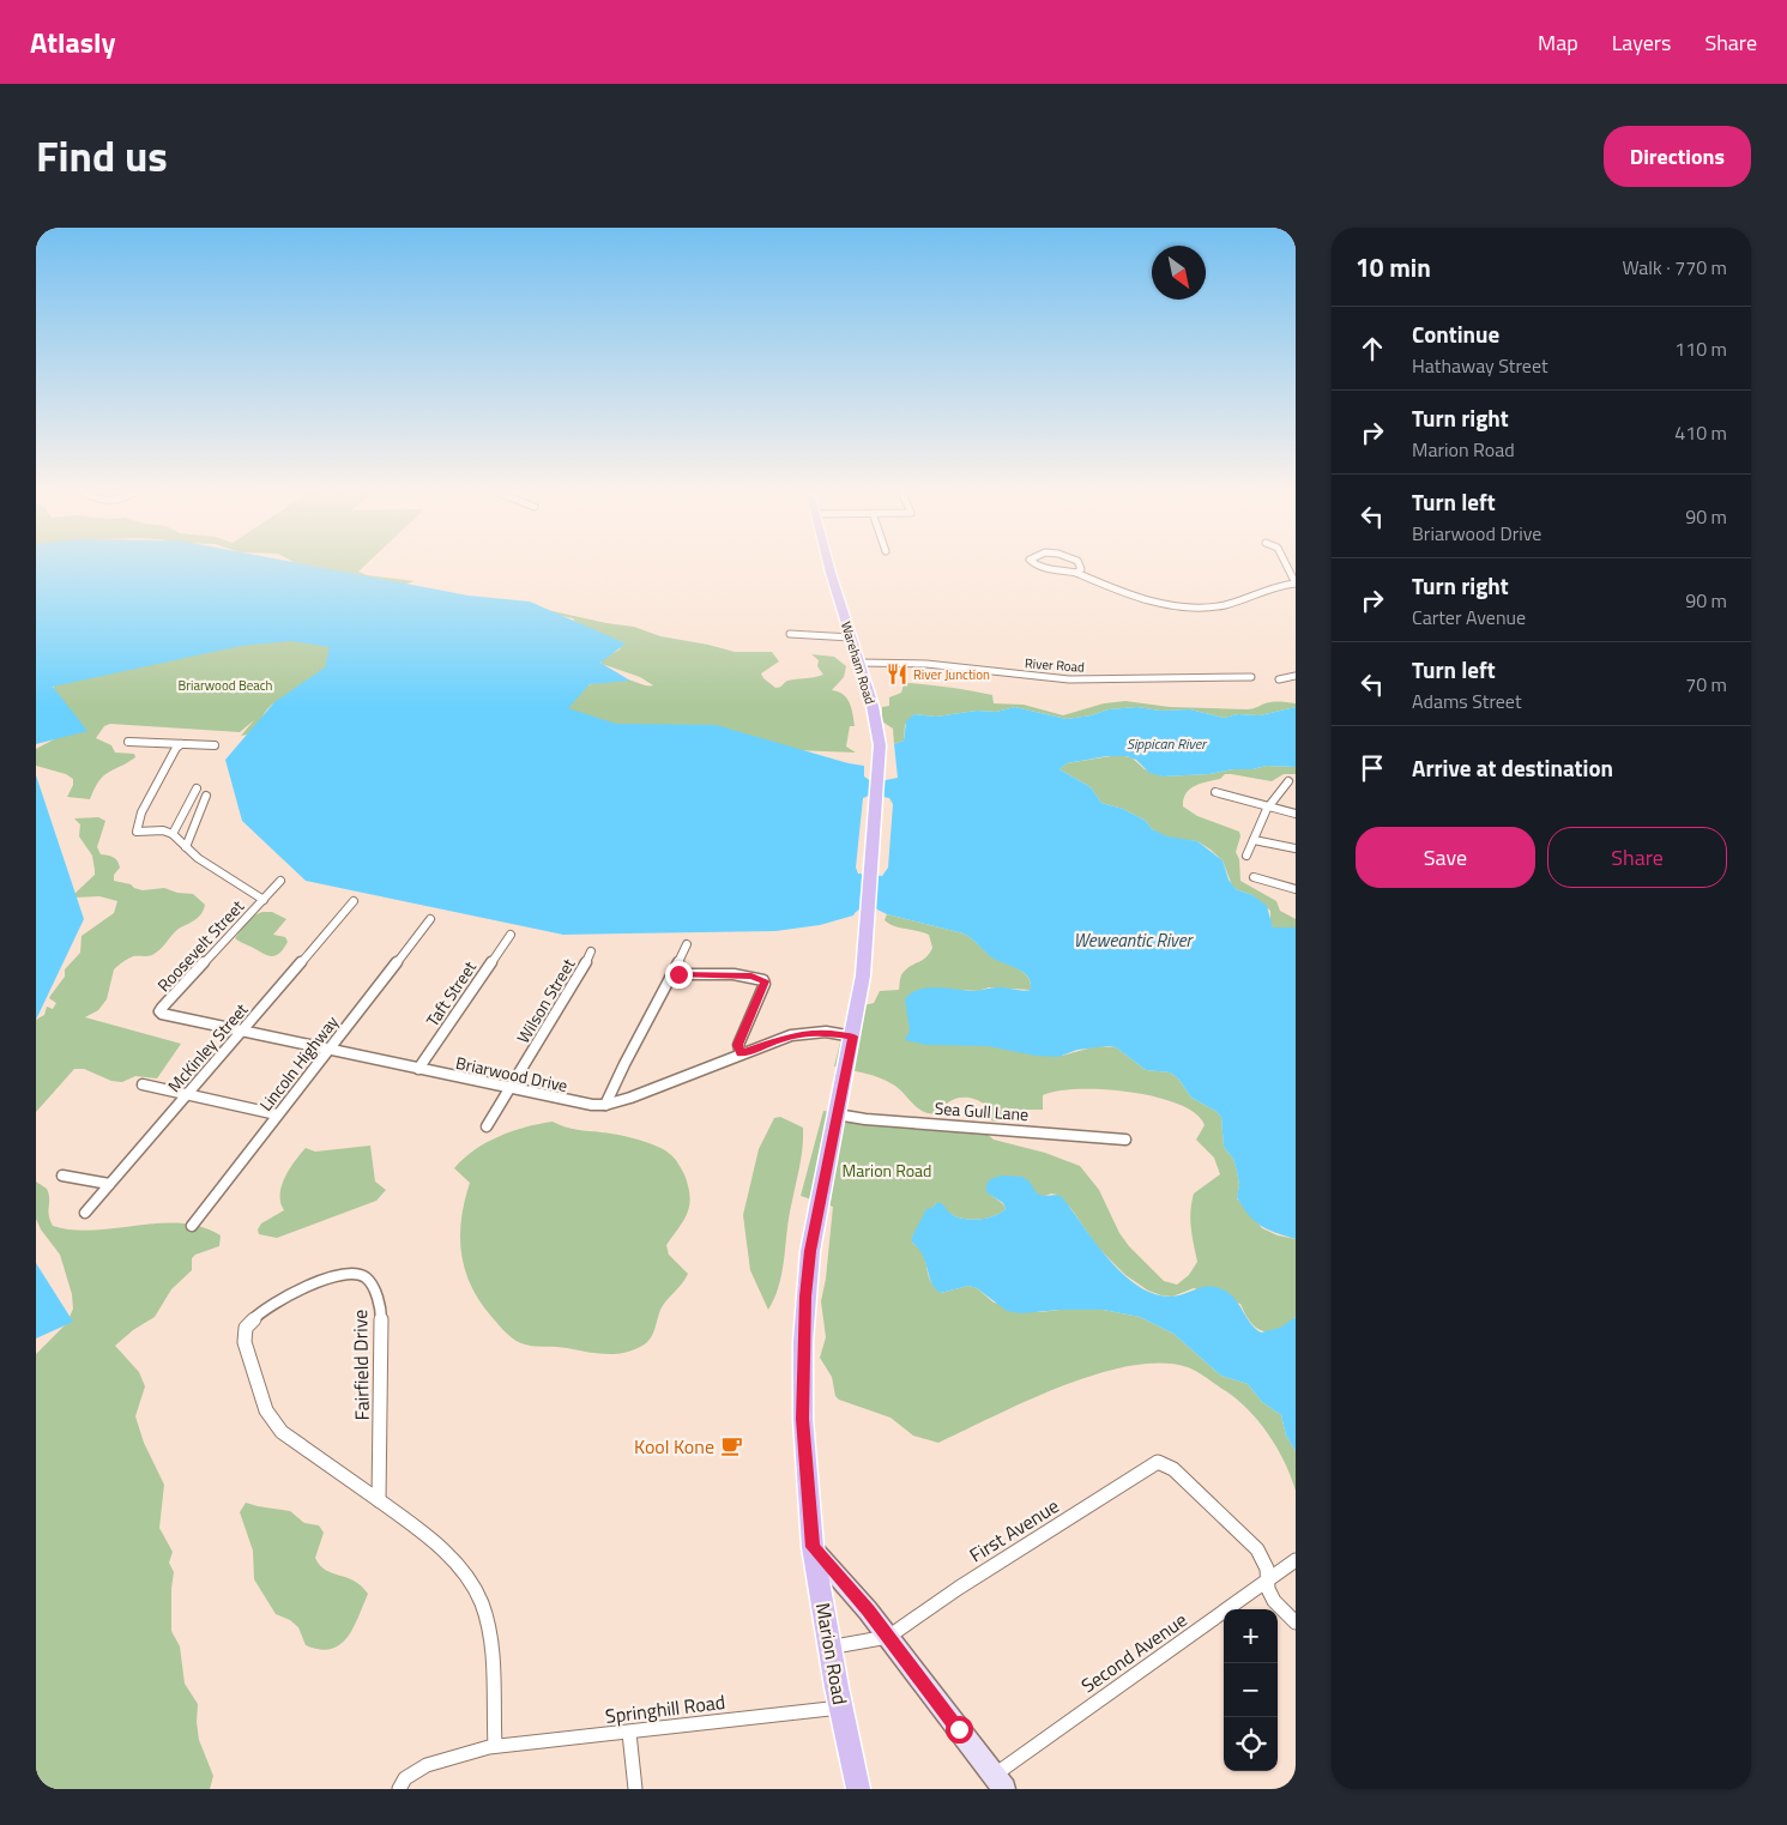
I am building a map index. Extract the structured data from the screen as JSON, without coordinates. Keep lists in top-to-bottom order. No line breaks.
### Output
{"streets":{"main road":["Wareham Road","Marion Road"],"street":["River Road","Roosevelt Street","Taft Street","Wilson Street","McKinley Street","Lincoln Highway","Briarwood Drive","Sea Gull Lane","Fairfield Drive","First Avenue","Second Avenue","Springhill Road"]},"crossings":[["Wareham Road","River Road"],["Wareham Road","Marion Road"],["Roosevelt Street","Briarwood Drive"],["Taft Street","Briarwood Drive"],["Wilson Street","Briarwood Drive"],["McKinley Street","Briarwood Drive"],["Lincoln Highway","Briarwood Drive"],["Briarwood Drive","Marion Road"],["Sea Gull Lane","Marion Road"],["Fairfield Drive","Springhill Road"],["First Avenue","Second Avenue"],["Marion Road","Springhill Road"]],"water":["Sippican River","Weweantic River"],"parks":["Briarwood Beach","Marion Road"],"places":{"restaurant":["River Junction"],"cafe":["Kool Kone"]},"north":"bottom right","page":{"header":"Atlasly","nav":["Map","Layers","Share"],"title":"Find us","buttons":["Directions",["Save","Share"]],"heading":["10 min","Walk · 770 m"],"list":[["Continue","Hathaway Street","110 m"],["Turn right","Marion Road","410 m"],["Turn left","Briarwood Drive","90 m"],["Turn right","Carter Avenue","90 m"],["Turn left","Adams Street","70 m"],"Arrive at destination"],"map_buttons":["+","−"]}}
